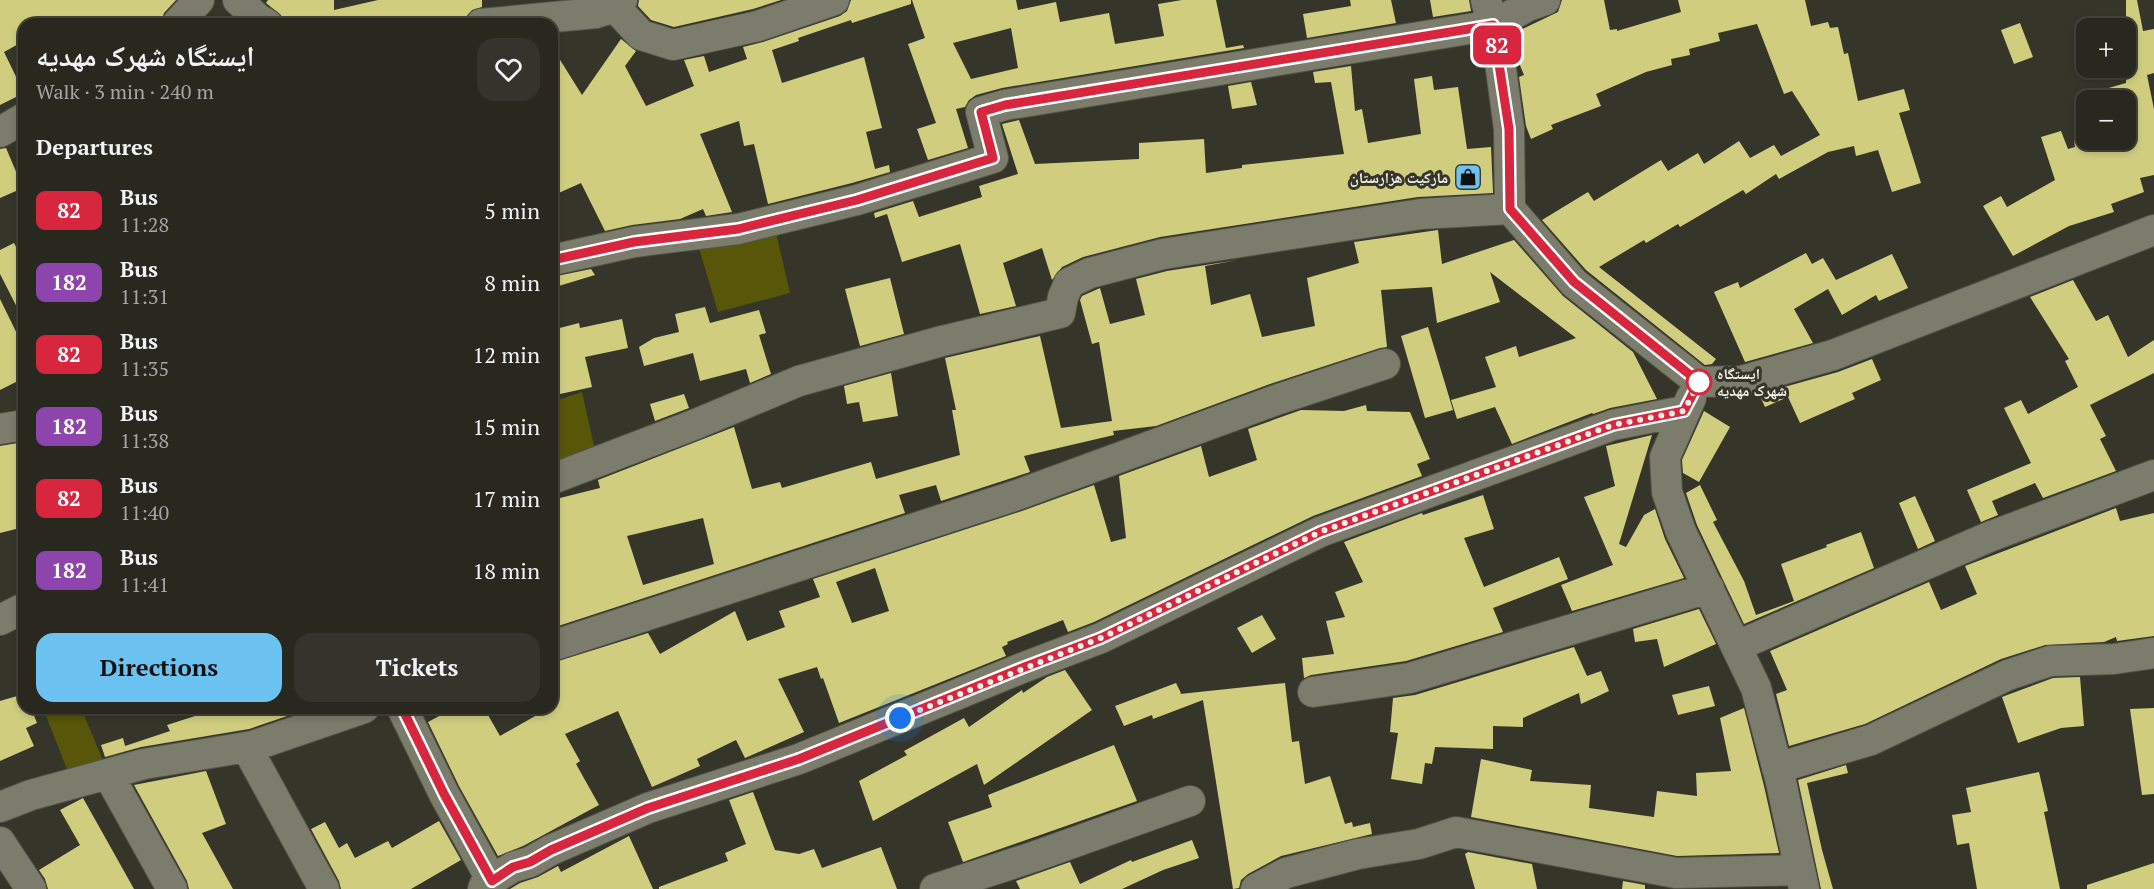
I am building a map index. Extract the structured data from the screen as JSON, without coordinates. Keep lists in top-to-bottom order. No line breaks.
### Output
{"places":{"shop":["مارکیت هزارستان"],"other":["ایستگاه شهرک مهدیه"]},"lines":["bus line 82"],"page":{"on_map":"82","map_buttons":["+","−"],"heading":[["ایستگاه شهرک مهدیه","Walk · 3 min · 240 m"],"Departures"],"list":[{"mark":"82","name":"Bus","note":"11:28","value":"5 min"},{"mark":"182","name":"Bus","note":"11:31","value":"8 min"},{"mark":"82","name":"Bus","note":"11:35","value":"12 min"},{"mark":"182","name":"Bus","note":"11:38","value":"15 min"},{"mark":"82","name":"Bus","note":"11:40","value":"17 min"},{"mark":"182","name":"Bus","note":"11:41","value":"18 min"}],"buttons":["Directions","Tickets"]}}
